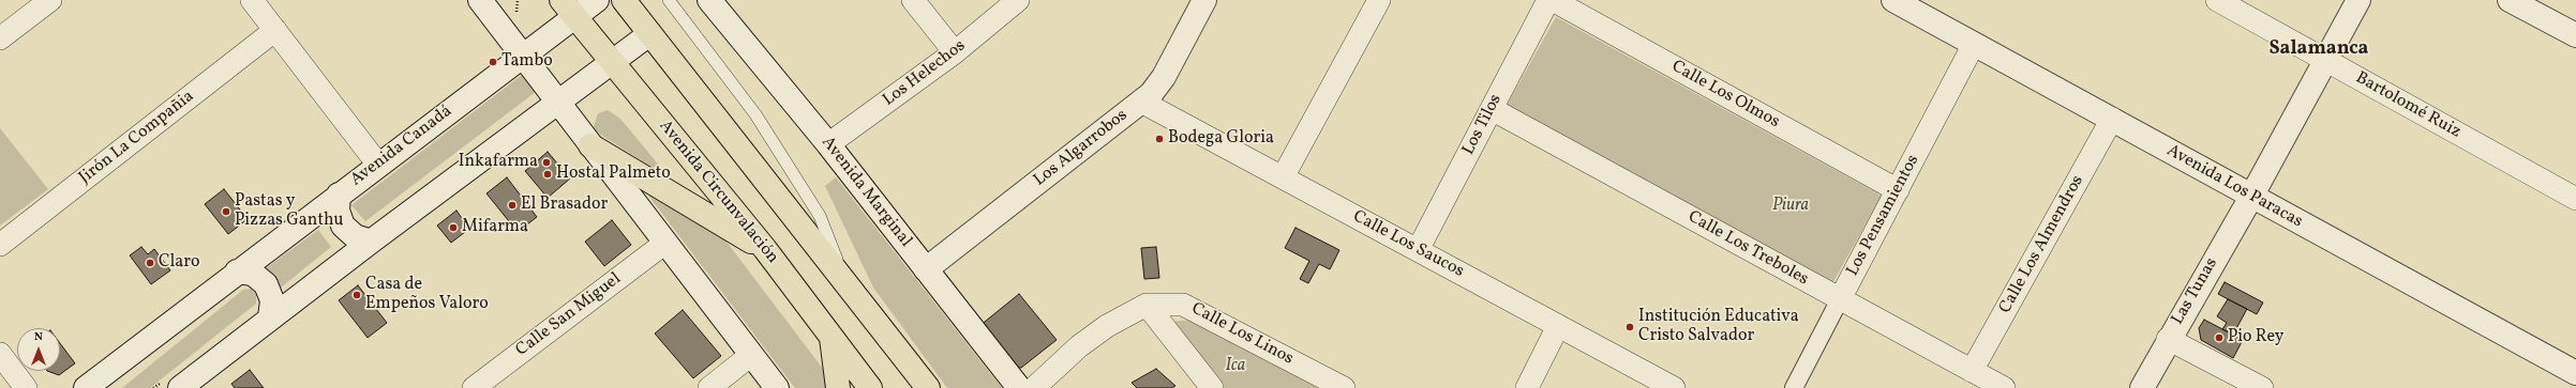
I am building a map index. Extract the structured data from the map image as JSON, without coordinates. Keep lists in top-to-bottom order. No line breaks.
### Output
{"streets":{"main road":["Avenida Canadá","Los Algarrobos","Avenida Los Paracas","Avenida Circunvalación","Avenida Marginal","Las Tunas"],"street":["Los Helechos","Calle Los Olmos","Bartolomé Ruiz","Los Tilos","Jirón La Compañia","Los Pensamientos","Calle Los Saucos","Calle Los Almendros","Calle Los Treboles","Calle San Miguel","Calle Los Linos"]},"crossings":[["Los Helechos","Avenida Marginal"],["Calle Los Olmos","Los Pensamientos"],["Bartolomé Ruiz","Las Tunas"],["Los Tilos","Calle Los Saucos"],["Los Tilos","Calle Los Treboles"],["Avenida Canadá","Avenida Circunvalación"],["Los Algarrobos","Avenida Marginal"],["Los Algarrobos","Calle Los Saucos"],["Avenida Los Paracas","Los Pensamientos"],["Avenida Los Paracas","Calle Los Almendros"],["Avenida Los Paracas","Las Tunas"],["Los Pensamientos","Calle Los Treboles"],["Calle Los Almendros","Calle Los Treboles"]],"districts":["Salamanca"],"parks":["Piura","Ica"],"places":["Tambo","Bodega Gloria","Inkafarma","Hostal Palmeto","El Brasador","Pastas y Pizzas Ganthu","Mifarma","Claro","Casa de Empeños Valoro","Institución Educativa Cristo Salvador","Pio Rey"],"north":"top"}
